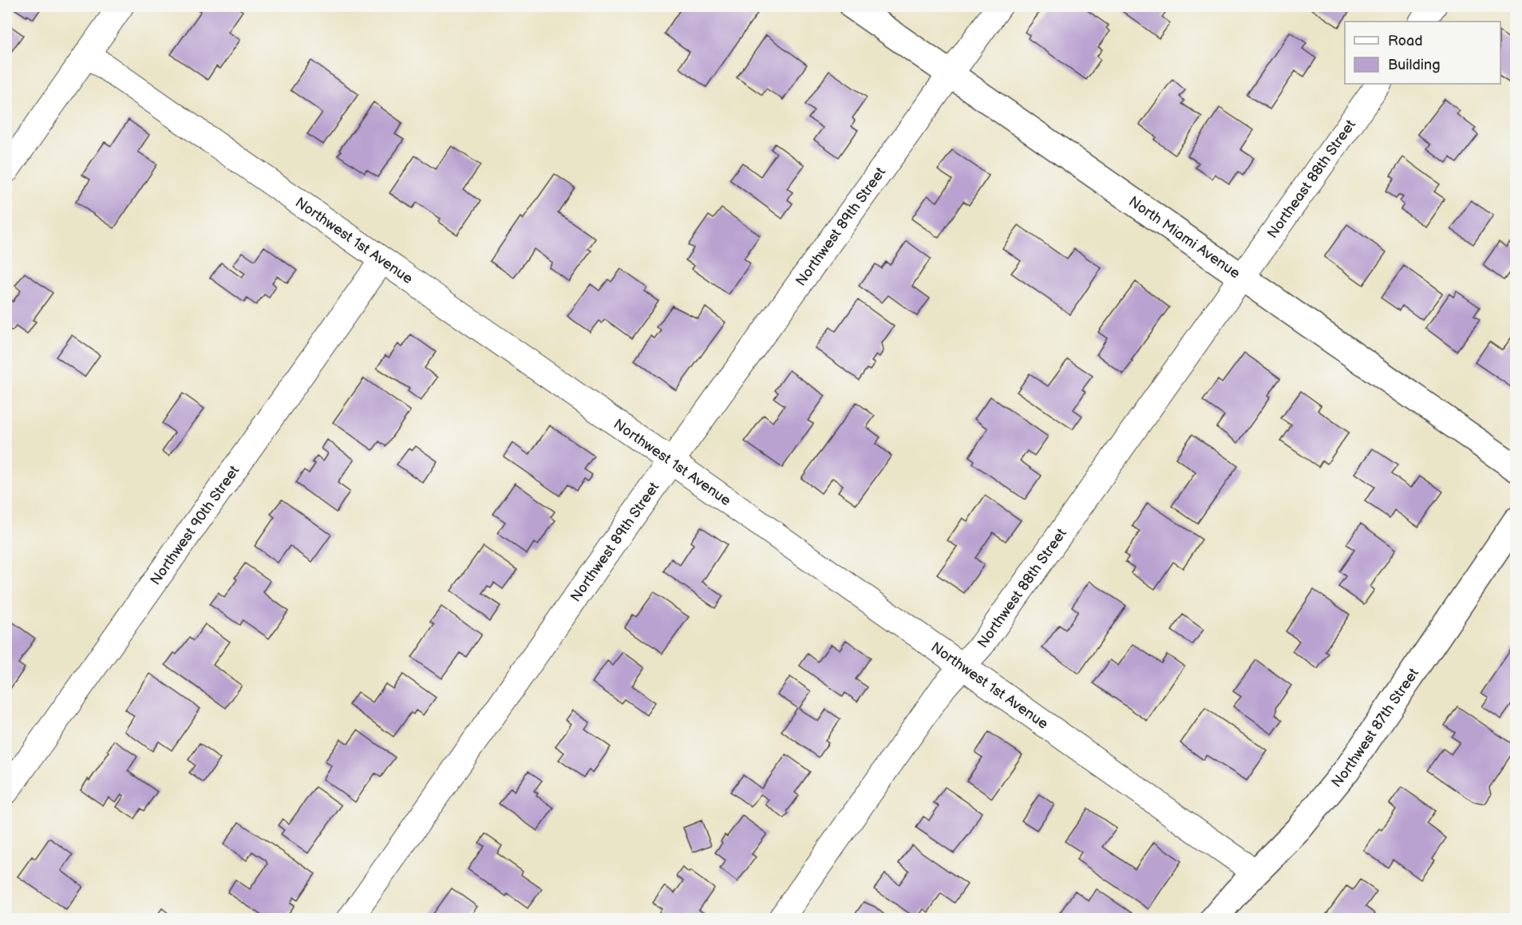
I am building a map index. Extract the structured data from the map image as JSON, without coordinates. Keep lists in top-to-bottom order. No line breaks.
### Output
{"streets":{"main road":["North Miami Avenue","Northwest 87th Street"],"street":["Northeast 88th Street","Northwest 89th Street","Northwest 1st Avenue","Northwest 90th Street","Northwest 88th Street"]},"crossings":[["Northeast 88th Street","North Miami Avenue"],["Northeast 88th Street","Northwest 88th Street"],["Northwest 89th Street","North Miami Avenue"],["Northwest 89th Street","Northwest 1st Avenue"],["North Miami Avenue","Northwest 88th Street"],["Northwest 1st Avenue","Northwest 90th Street"],["Northwest 1st Avenue","Northwest 88th Street"],["Northwest 1st Avenue","Northwest 87th Street"]],"legend":["Road","Building"]}
